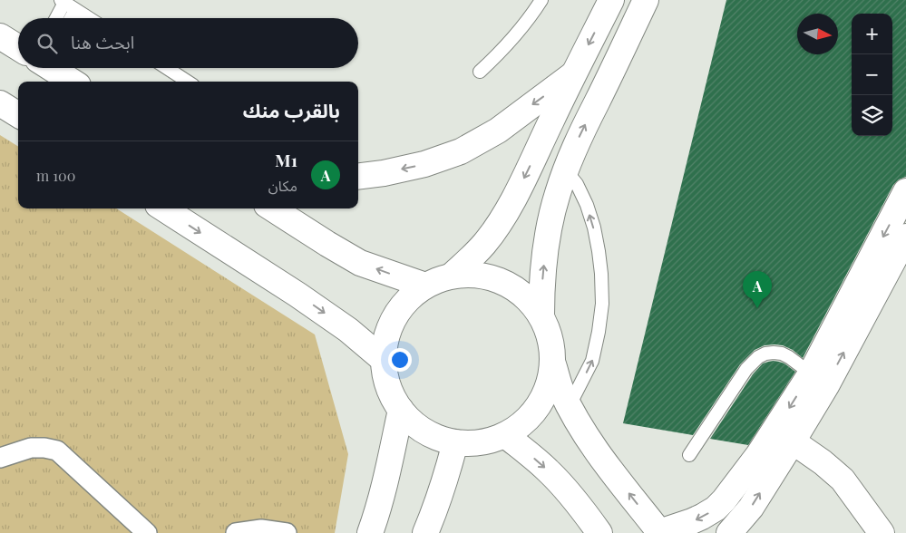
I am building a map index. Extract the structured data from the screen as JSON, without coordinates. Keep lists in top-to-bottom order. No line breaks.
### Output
{"north":"right","page":{"map_buttons":["+","−"],"search":"ابحث هنا","heading":"بالقرب منك","list":[{"mark":"A","name":"M1","note":"مكان","value":"100 m"}],"pins":"A"}}
